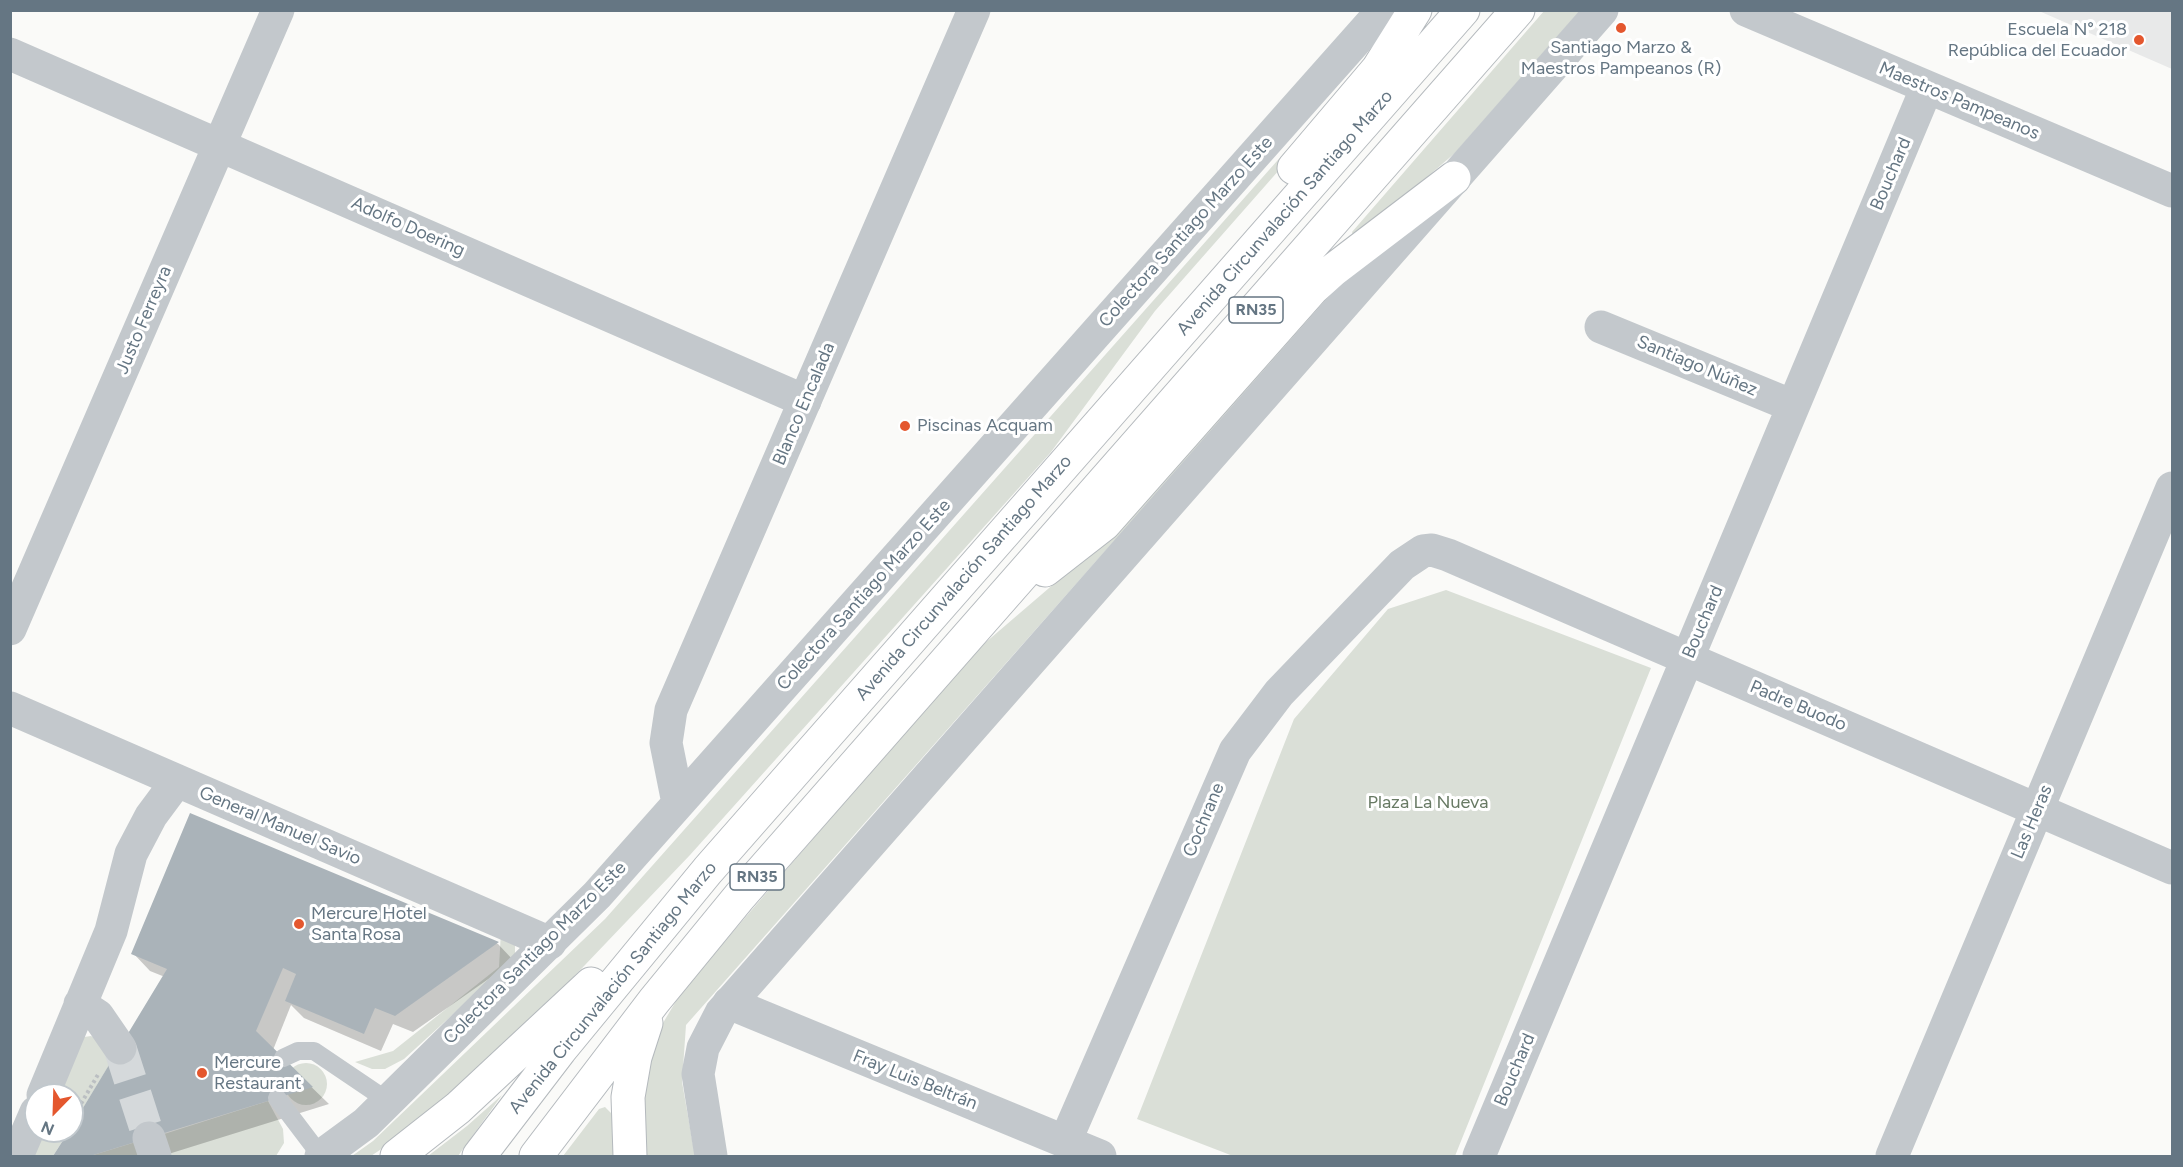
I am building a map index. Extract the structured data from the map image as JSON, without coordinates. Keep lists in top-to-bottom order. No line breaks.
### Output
{"streets":{"highway":["Avenida Circunvalación Santiago Marzo","RN35"],"street":["Maestros Pampeanos","Bouchard","Adolfo Doering","Colectora Santiago Marzo Este","Justo Ferreyra","Santiago Núñez","Blanco Encalada","Padre Buodo","Cochrane","Las Heras","General Manuel Savio","Fray Luis Beltrán"]},"crossings":[["Maestros Pampeanos","Bouchard"],["Bouchard","Santiago Núñez"],["Bouchard","Padre Buodo"],["Adolfo Doering","Justo Ferreyra"],["Adolfo Doering","Blanco Encalada"],["Colectora Santiago Marzo Este","Blanco Encalada"],["Colectora Santiago Marzo Este","General Manuel Savio"],["Padre Buodo","Cochrane"],["Padre Buodo","Las Heras"],["Cochrane","Fray Luis Beltrán"]],"parks":["Plaza La Nueva"],"places":["Santiago Marzo & Maestros Pampeanos (R)","Escuela N° 218 República del Ecuador","Piscinas Acquam","Mercure Hotel Santa Rosa","Mercure Restaurant"],"north":"bottom left"}
